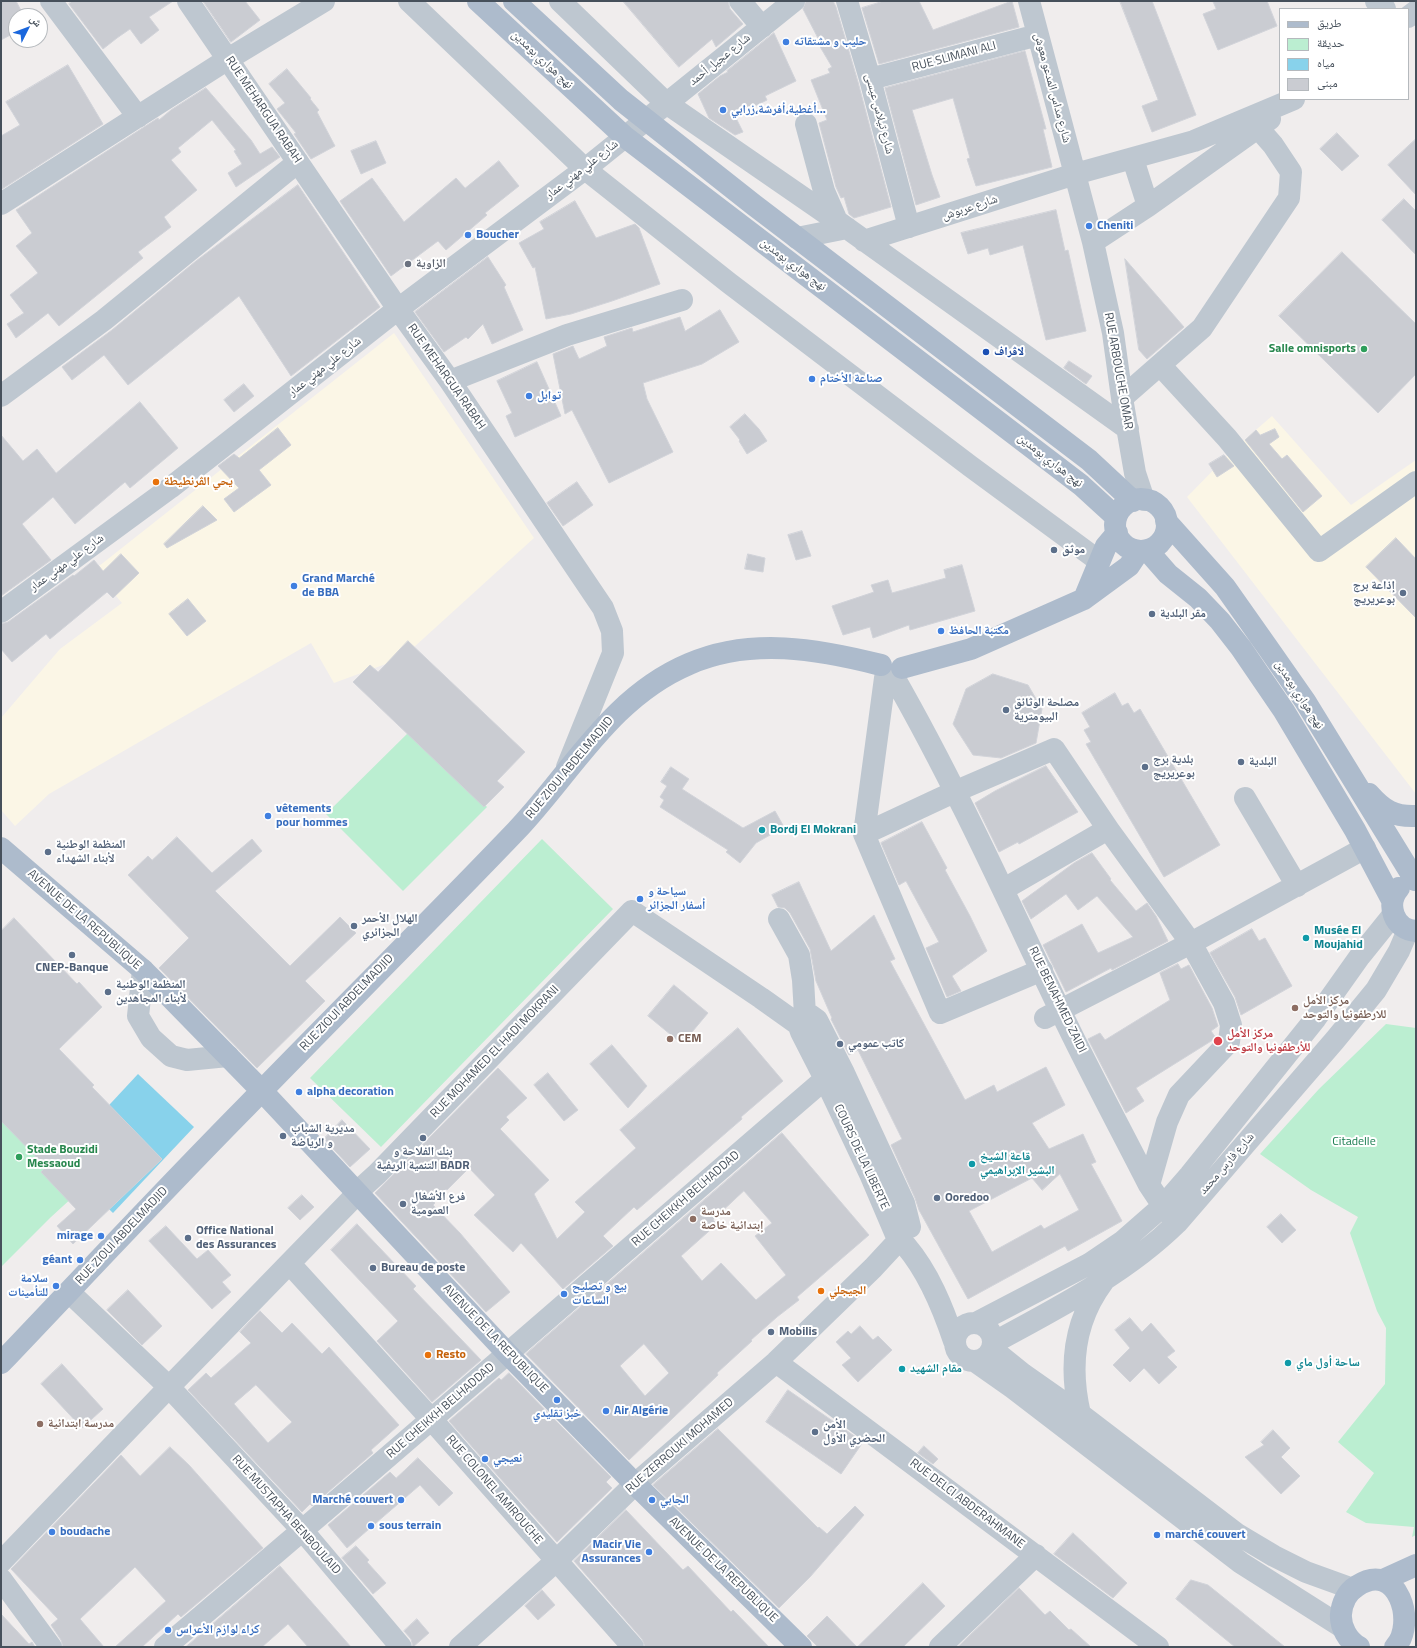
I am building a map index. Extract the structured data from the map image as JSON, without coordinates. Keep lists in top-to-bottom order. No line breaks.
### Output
{"streets":{"main road":["نهج هواري بومدين","RUE ZIOUI ABDELMADJID","AVENUE DE LA REPUBLIQUE"],"street":["RUE SLIMANI ALI","شارع عجيل أحمد","شارع مداس المدعو معوش","RUE MEHARGUA RABAH","شارع تيلاس عيسى","شارع علي مهني عمار","شارع عربوش","RUE ARBOUCHE OMAR","RUE BENAHMED ZAIDI","RUE MOHAMED EL HADI MOKRANI","COURS DE LA LIBERTE","شارع فارس محمد","RUE CHEIKKH BELHADDAD","RUE ZERROUKI MOHAMED","RUE COLONEL AMIROUCHE","RUE DELCI ABDERAHMANE","RUE MUSTAPHA BENBOULAID"]},"crossings":[["RUE SLIMANI ALI","شارع مداس المدعو معوش"],["RUE SLIMANI ALI","شارع تيلاس عيسى"],["نهج هواري بومدين","شارع عجيل أحمد"],["نهج هواري بومدين","شارع علي مهني عمار"],["نهج هواري بومدين","RUE ARBOUCHE OMAR"],["نهج هواري بومدين","شارع فارس محمد"],["شارع عجيل أحمد","شارع علي مهني عمار"],["شارع مداس المدعو معوش","شارع عربوش"],["شارع مداس المدعو معوش","RUE ARBOUCHE OMAR"],["RUE MEHARGUA RABAH","شارع علي مهني عمار"],["RUE MEHARGUA RABAH","RUE ZIOUI ABDELMADJID"],["شارع تيلاس عيسى","شارع عربوش"],["RUE ZIOUI ABDELMADJID","AVENUE DE LA REPUBLIQUE"],["RUE ZIOUI ABDELMADJID","RUE BENAHMED ZAIDI"],["RUE ZIOUI ABDELMADJID","RUE MUSTAPHA BENBOULAID"],["AVENUE DE LA REPUBLIQUE","RUE MOHAMED EL HADI MOKRANI"],["AVENUE DE LA REPUBLIQUE","RUE CHEIKKH BELHADDAD"],["AVENUE DE LA REPUBLIQUE","RUE ZERROUKI MOHAMED"],["RUE BENAHMED ZAIDI","شارع فارس محمد"],["RUE MOHAMED EL HADI MOKRANI","COURS DE LA LIBERTE"],["RUE MOHAMED EL HADI MOKRANI","RUE COLONEL AMIROUCHE"],["RUE MOHAMED EL HADI MOKRANI","RUE MUSTAPHA BENBOULAID"],["COURS DE LA LIBERTE","شارع فارس محمد"],["COURS DE LA LIBERTE","RUE CHEIKKH BELHADDAD"],["COURS DE LA LIBERTE","RUE ZERROUKI MOHAMED"],["RUE CHEIKKH BELHADDAD","RUE COLONEL AMIROUCHE"],["RUE CHEIKKH BELHADDAD","RUE MUSTAPHA BENBOULAID"],["RUE ZERROUKI MOHAMED","RUE COLONEL AMIROUCHE"],["RUE ZERROUKI MOHAMED","RUE DELCI ABDERAHMANE"]],"parks":["Citadelle"],"places":["حليب و مشتقاته","أغطية،أفرشة،زرابي...","Cheniti","Boucher","الزاوية","Salle omnisports","لاڤراف","صناعة الأختام","توابل","يحي الڤرنطيطة","موثق","Grand Marché de BBA","إذاعة برج بوعريريج","مقر البلدية","مكتبة الحافظ","مصلحة الوثائق البيومترية","البلدية","بلدية برج بوعريريج","vêtements pour hommes","Bordj El Mokrani","المنظمة الوطنية لأبناء الشهداء","سياحة و أسفار الجزائر","الهلال الأحمر الجزائري","Musée El Moujahid","CNEP-Banque","المنظمة الوطنية لأبناء المجاهدين","مركز الأمل للارطفونيا والتوحد","CEM","مركز الأمل للأرطفونيا والتوحد","كاتب عمومي","alpha decoration","مديرية الشباب و الرياضة","بنك الفلاحة و التنمية الريفية BADR","Stade Bouzidi Messaoud","قاعة الشيخ البشير الإبراهيمي","Ooredoo","فرع الأشغال العمومية","مدرسة إبتدائية خاصة","mirage","Office National des Assurances","géant","Bureau de poste","سلامة للتأمينات","الجيجلي","بيع و تصليح الساعات","Mobilis","Resto","ساحة أول ماي","مقام الشهيد","خبز تقليدي","Air Algérie","مدرسة ابتدائية","الأمن الحضري الأول","نعيجي","Marché couvert","الجابي","sous terrain","boudache","marché couvert","Macir Vie Assurances","كراء لوازم الأعراس"],"legend":["طريق","حديقة","مياه","مبنى"],"north":"top right"}
